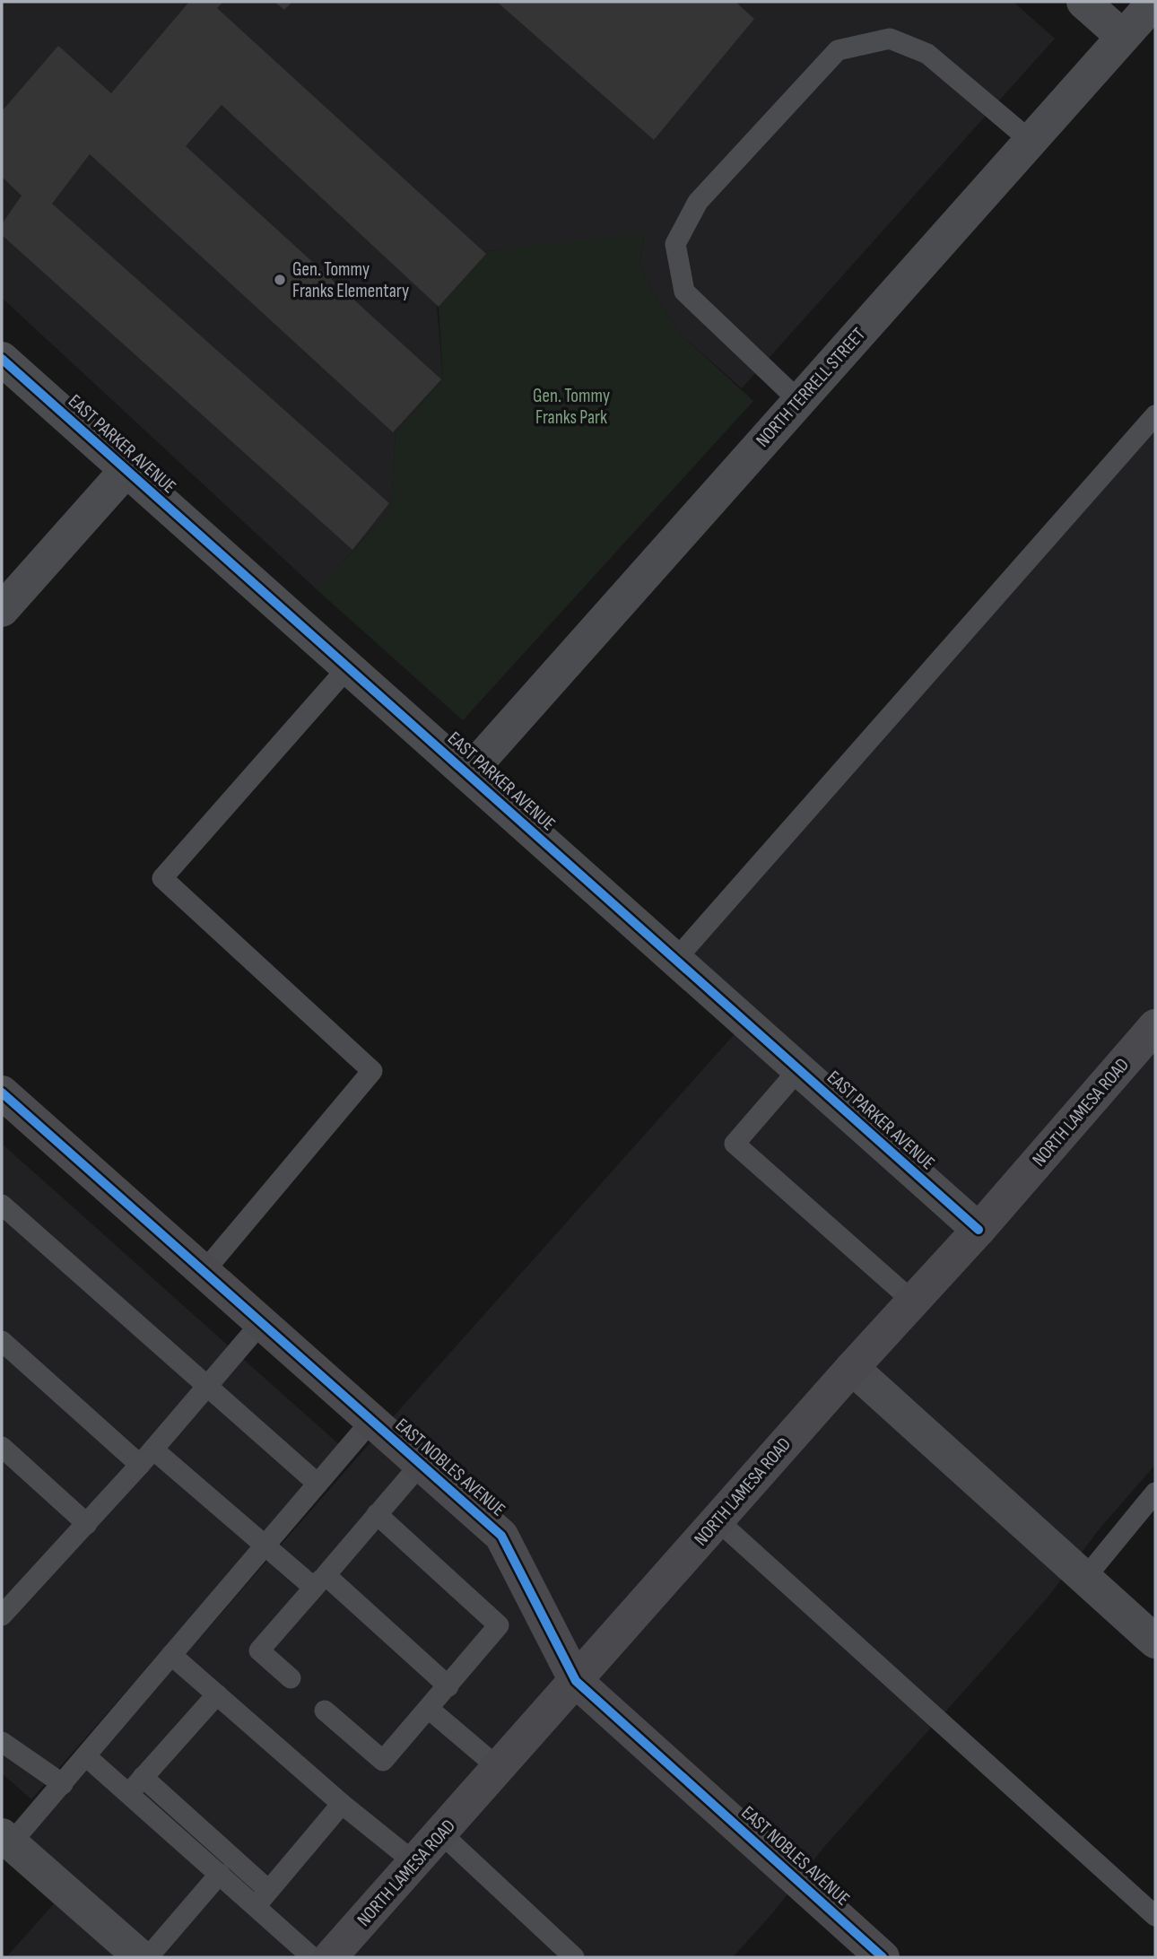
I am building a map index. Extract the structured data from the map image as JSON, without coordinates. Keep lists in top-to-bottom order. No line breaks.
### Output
{"streets":{"main road":["NORTH LAMESA ROAD","EAST NOBLES AVENUE"],"street":["NORTH TERRELL STREET","EAST PARKER AVENUE"]},"crossings":[["NORTH TERRELL STREET","EAST PARKER AVENUE"],["EAST PARKER AVENUE","NORTH LAMESA ROAD"],["NORTH LAMESA ROAD","EAST NOBLES AVENUE"]],"parks":["Gen. Tommy Franks Park"],"places":["Gen. Tommy Franks Elementary"]}
